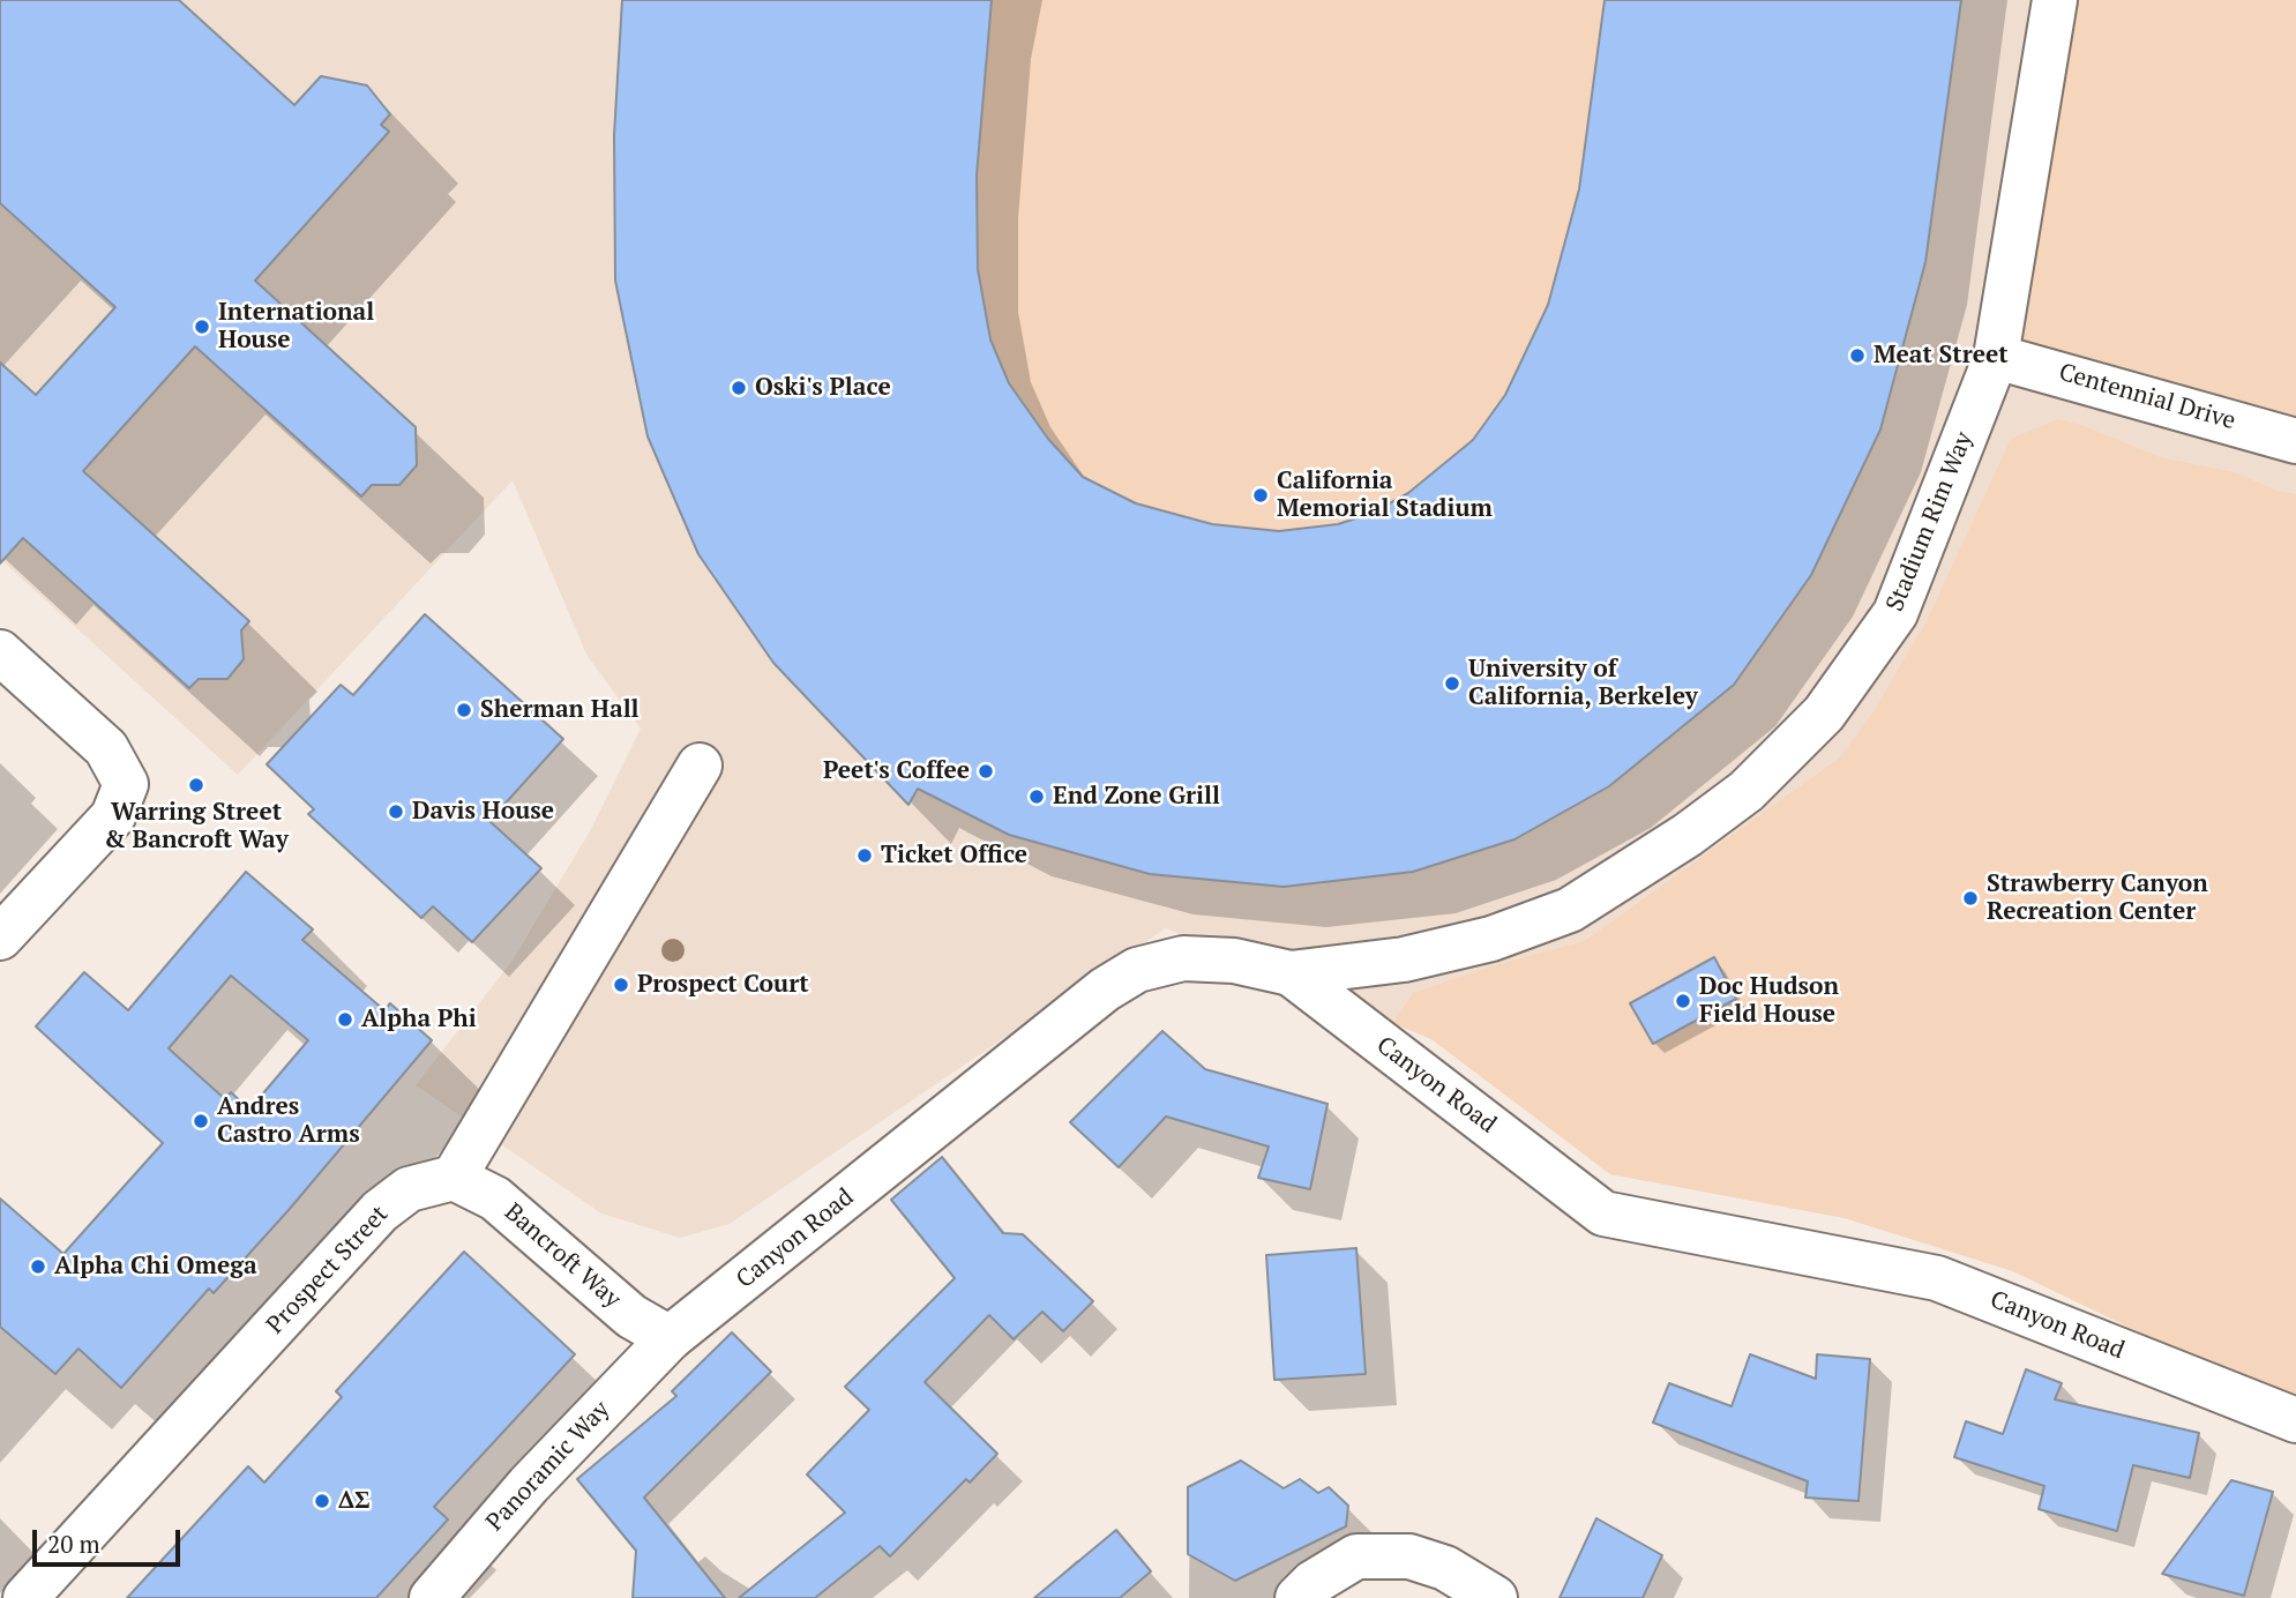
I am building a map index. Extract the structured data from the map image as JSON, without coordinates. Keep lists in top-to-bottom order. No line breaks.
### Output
{"streets":{"street":["Centennial Drive","Stadium Rim Way","Canyon Road","Bancroft Way","Prospect Street","Panoramic Way"]},"crossings":[["Centennial Drive","Stadium Rim Way"],["Stadium Rim Way","Canyon Road"],["Canyon Road","Bancroft Way"],["Canyon Road","Panoramic Way"],["Bancroft Way","Prospect Street"],["Bancroft Way","Panoramic Way"]],"places":["International House","Meat Street","Oski's Place","California Memorial Stadium","University of California, Berkeley","Sherman Hall","Peet's Coffee","Warring Street & Bancroft Way","End Zone Grill","Davis House","Ticket Office","Strawberry Canyon Recreation Center","Prospect Court","Doc Hudson Field House","Alpha Phi","Andres Castro Arms","Alpha Chi Omega","ΔΣ"],"scale_bar":"20 m"}
